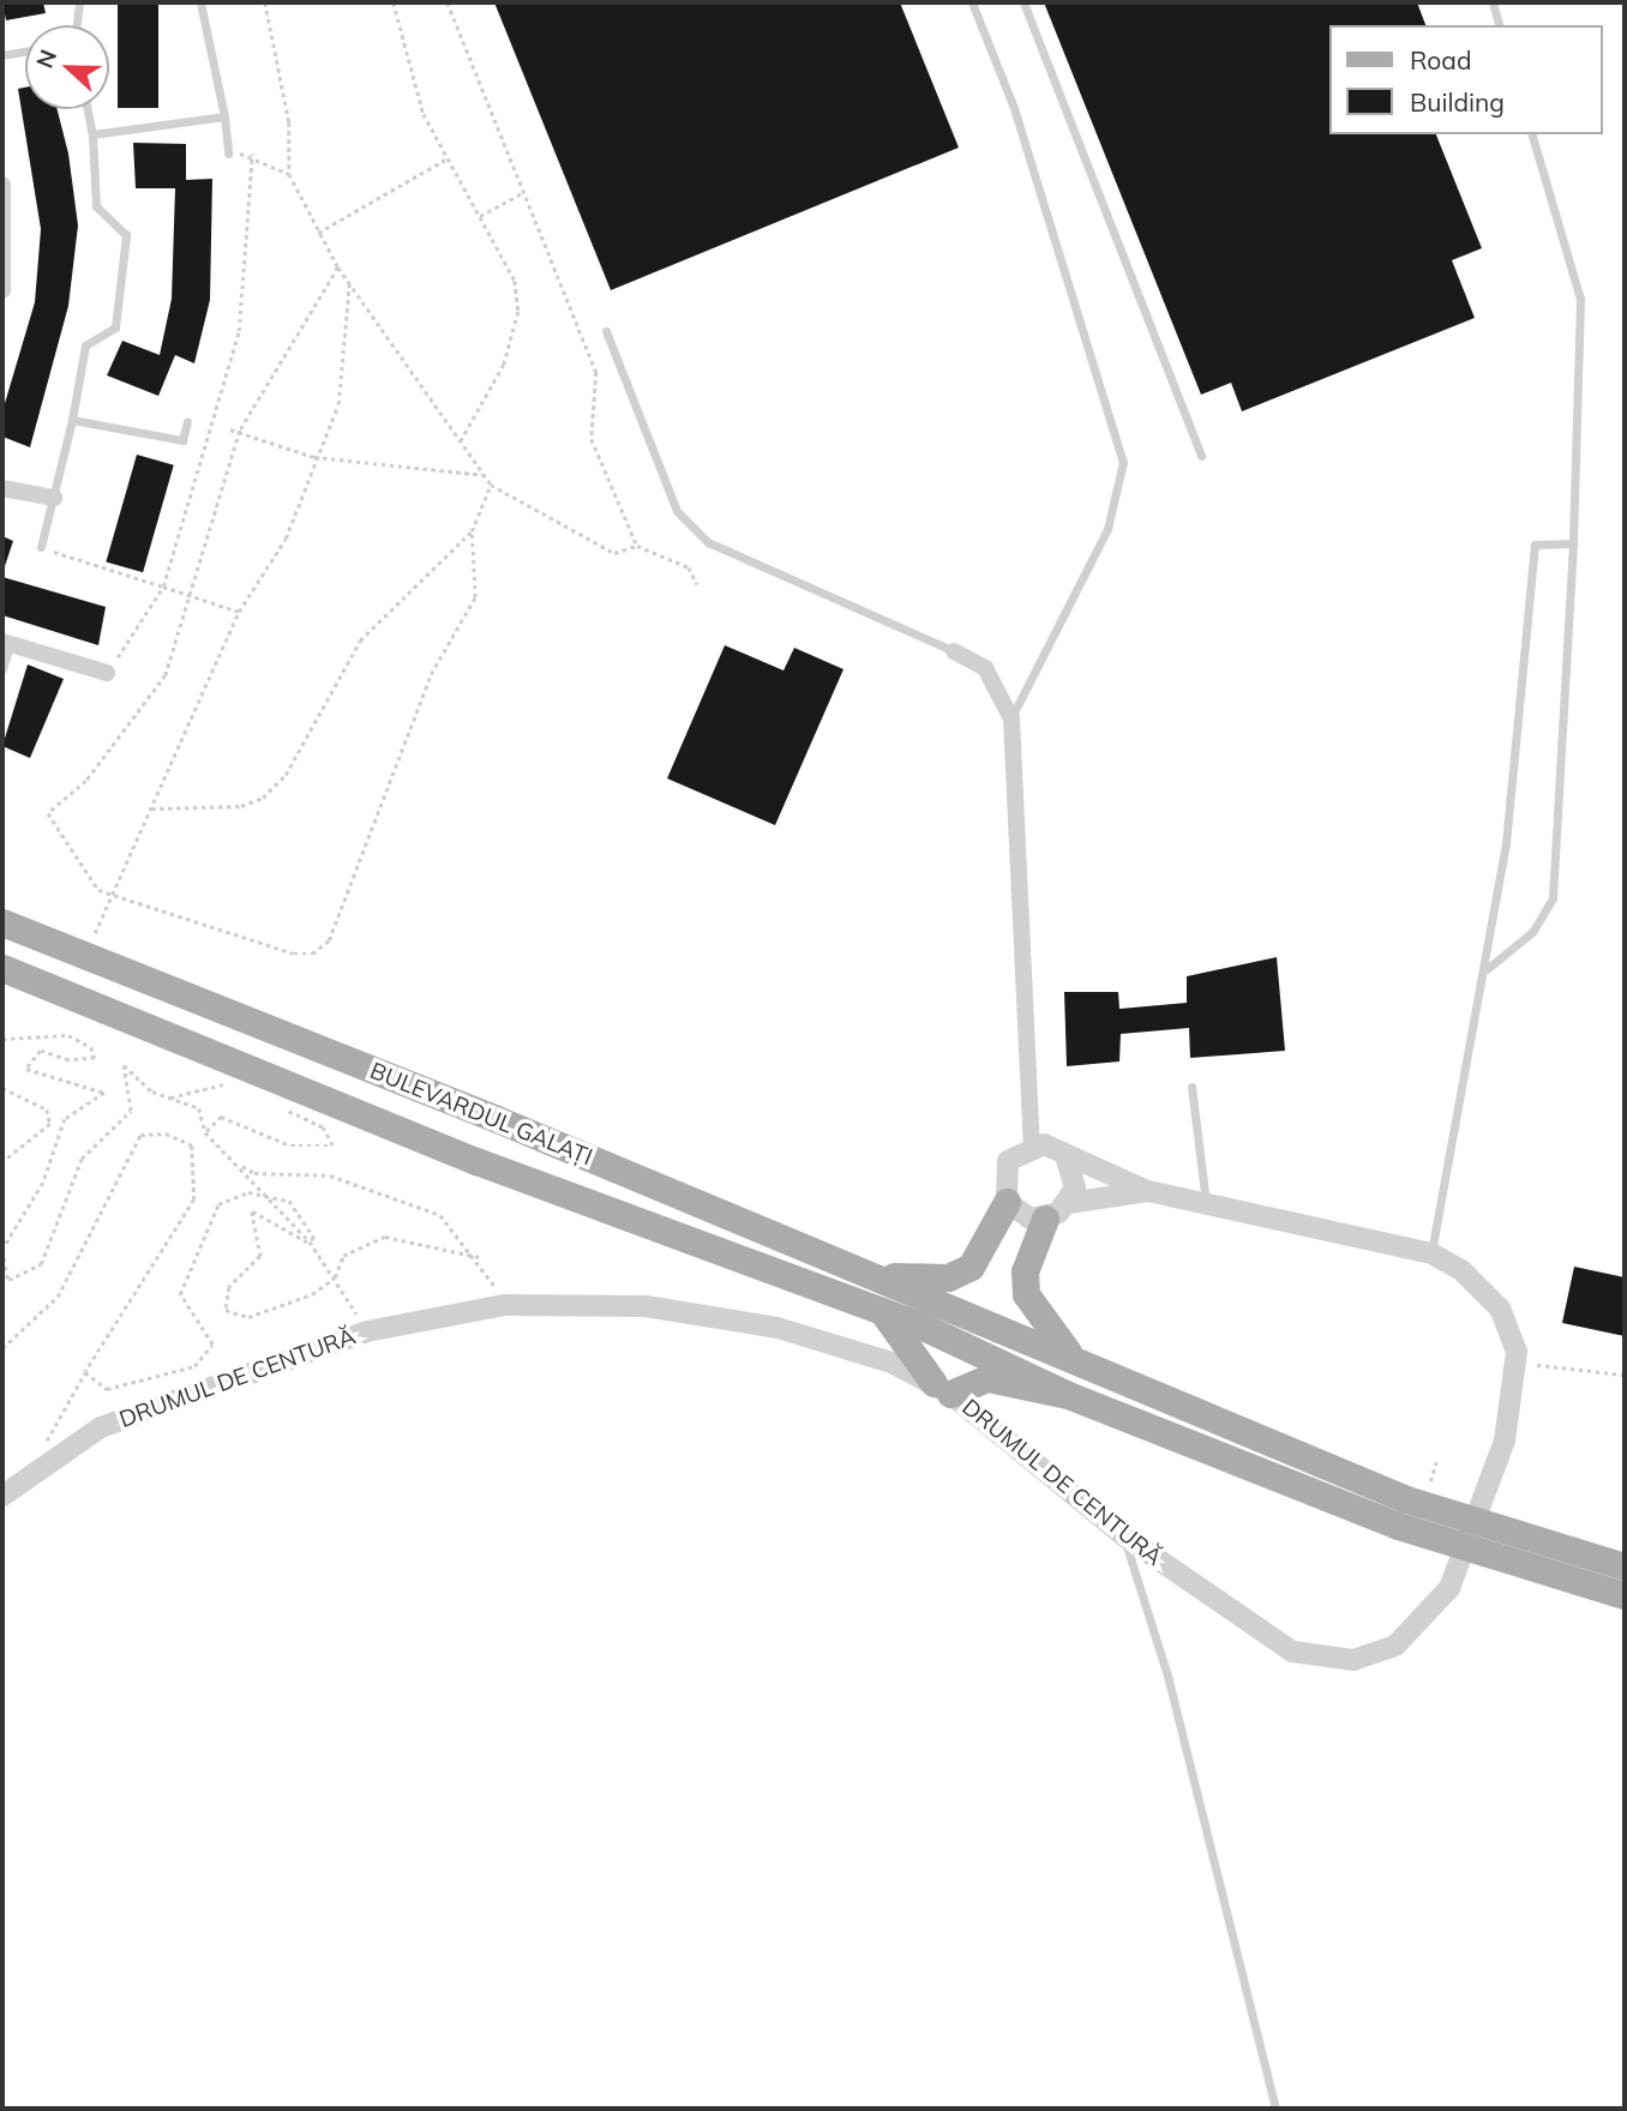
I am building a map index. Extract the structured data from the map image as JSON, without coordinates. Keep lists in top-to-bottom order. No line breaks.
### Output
{"streets":{"main road":["BULEVARDUL GALAȚI"],"street":["DRUMUL DE CENTURĂ"]},"legend":["Road","Building"],"north":"left"}
